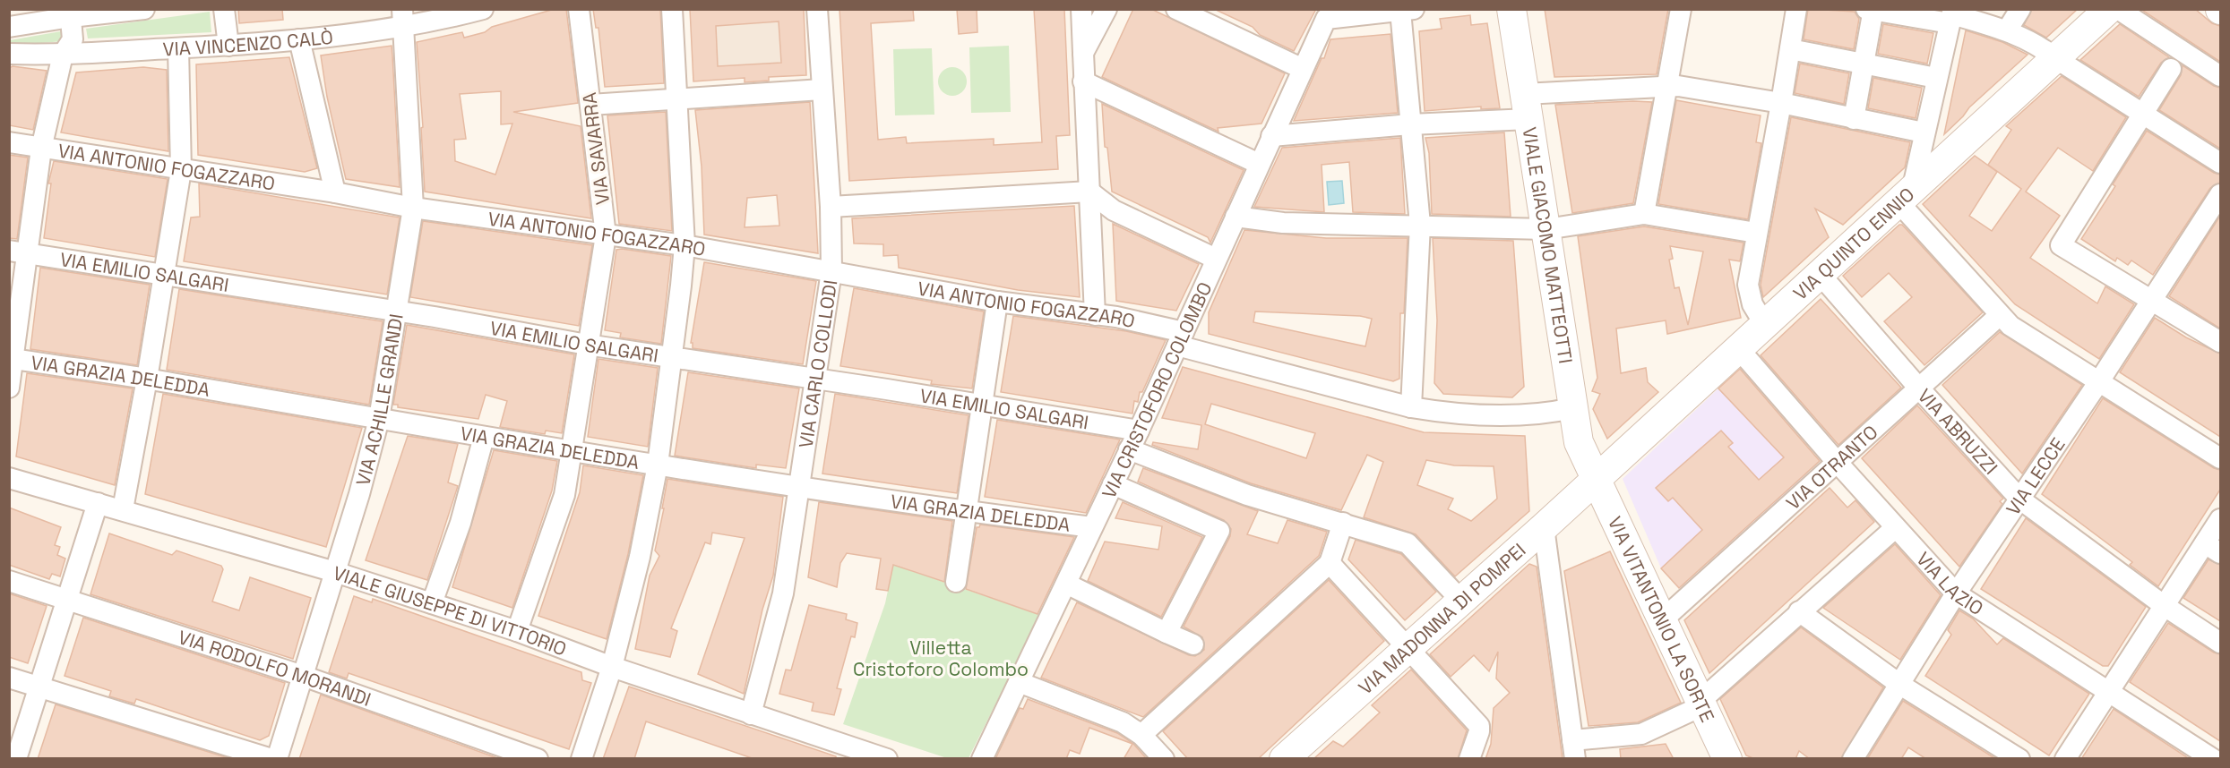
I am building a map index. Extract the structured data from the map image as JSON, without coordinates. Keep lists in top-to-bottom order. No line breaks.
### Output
{"streets":{"street":["VIA VINCENZO CALÒ","VIA SAVARRA","VIA ANTONIO FOGAZZARO","VIA QUINTO ENNIO","VIALE GIACOMO MATTEOTTI","VIA EMILIO SALGARI","VIA CARLO COLLODI","VIA GRAZIA DELEDDA","VIA CRISTOFORO COLOMBO","VIA ACHILLE GRANDI","VIA ABRUZZI","VIA OTRANTO","VIA LECCE","VIA LAZIO","VIALE GIUSEPPE DI VITTORIO","VIA MADONNA DI POMPEI","VIA VITANTONIO LA SORTE","VIA RODOLFO MORANDI"]},"crossings":[["VIA VINCENZO CALÒ","VIA ACHILLE GRANDI"],["VIA SAVARRA","VIA ANTONIO FOGAZZARO"],["VIA SAVARRA","VIA EMILIO SALGARI"],["VIA SAVARRA","VIA GRAZIA DELEDDA"],["VIA SAVARRA","VIALE GIUSEPPE DI VITTORIO"],["VIA ANTONIO FOGAZZARO","VIALE GIACOMO MATTEOTTI"],["VIA ANTONIO FOGAZZARO","VIA CARLO COLLODI"],["VIA ANTONIO FOGAZZARO","VIA CRISTOFORO COLOMBO"],["VIA ANTONIO FOGAZZARO","VIA ACHILLE GRANDI"],["VIA QUINTO ENNIO","VIALE GIACOMO MATTEOTTI"],["VIA QUINTO ENNIO","VIA ABRUZZI"],["VIA QUINTO ENNIO","VIA LAZIO"],["VIA QUINTO ENNIO","VIA MADONNA DI POMPEI"],["VIA QUINTO ENNIO","VIA VITANTONIO LA SORTE"],["VIALE GIACOMO MATTEOTTI","VIA MADONNA DI POMPEI"],["VIALE GIACOMO MATTEOTTI","VIA VITANTONIO LA SORTE"],["VIA EMILIO SALGARI","VIA CARLO COLLODI"],["VIA EMILIO SALGARI","VIA CRISTOFORO COLOMBO"],["VIA EMILIO SALGARI","VIA ACHILLE GRANDI"],["VIA CARLO COLLODI","VIA GRAZIA DELEDDA"],["VIA CARLO COLLODI","VIALE GIUSEPPE DI VITTORIO"],["VIA GRAZIA DELEDDA","VIA CRISTOFORO COLOMBO"],["VIA GRAZIA DELEDDA","VIA ACHILLE GRANDI"],["VIA ACHILLE GRANDI","VIALE GIUSEPPE DI VITTORIO"],["VIA ACHILLE GRANDI","VIA RODOLFO MORANDI"],["VIA ABRUZZI","VIA OTRANTO"],["VIA ABRUZZI","VIA LECCE"],["VIA OTRANTO","VIA LAZIO"],["VIA OTRANTO","VIA VITANTONIO LA SORTE"],["VIA LECCE","VIA LAZIO"],["VIA MADONNA DI POMPEI","VIA VITANTONIO LA SORTE"]],"parks":["Villetta Cristoforo Colombo"]}
